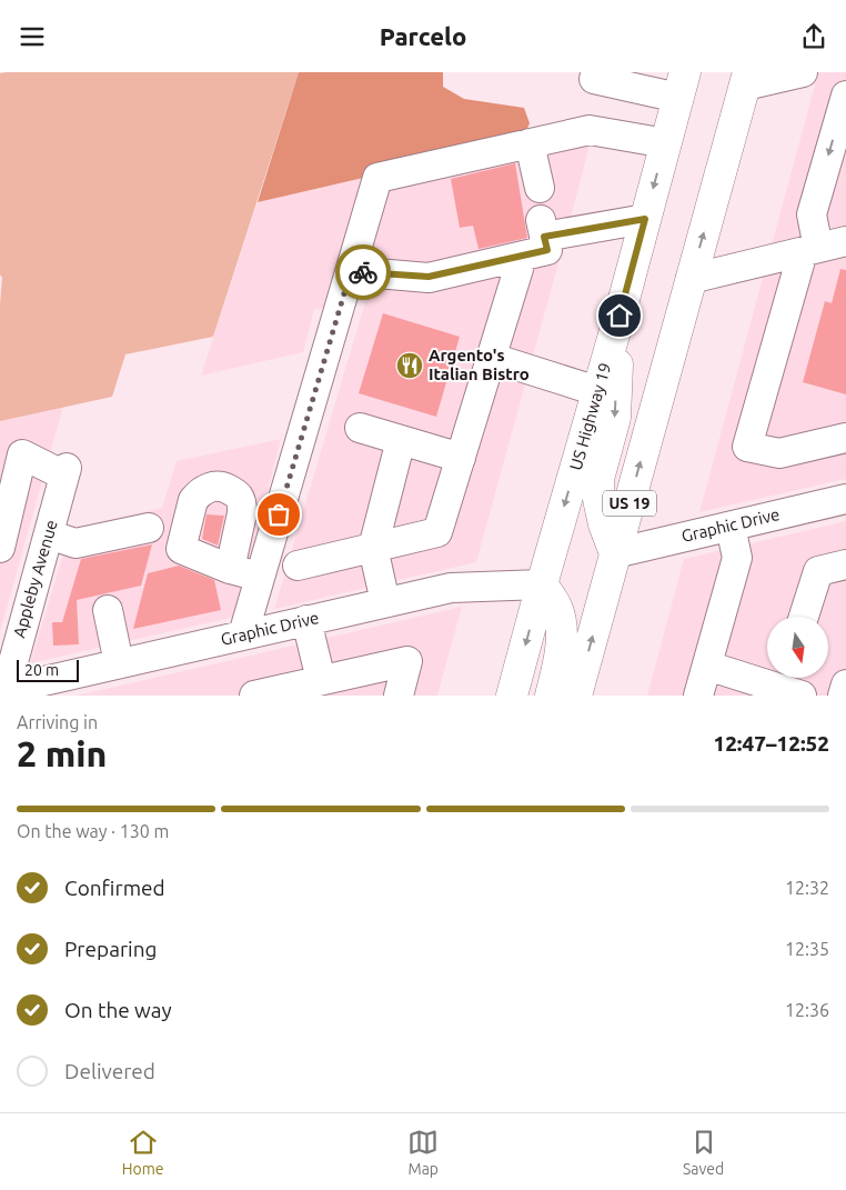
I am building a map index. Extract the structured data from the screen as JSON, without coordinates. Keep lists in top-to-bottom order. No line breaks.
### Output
{"streets":{"highway":["US Highway 19","US 19"],"street":["Graphic Drive","Appleby Avenue"]},"crossings":[["US Highway 19","Graphic Drive"],["US 19","Graphic Drive"],["Graphic Drive","Appleby Avenue"]],"places":{"restaurant":["Argento's Italian Bistro"]},"scale_bar":"20 m","north":"bottom","page":{"header":"Parcelo","scale":"20 m","heading":["2 min","Arriving in","12:47–12:52"],"bar":"On the way · 130 m","list":[["Confirmed","12:32"],["Preparing","12:35"],["On the way","12:36"],"Delivered"],"tabs":["Home","Map","Saved"]}}
